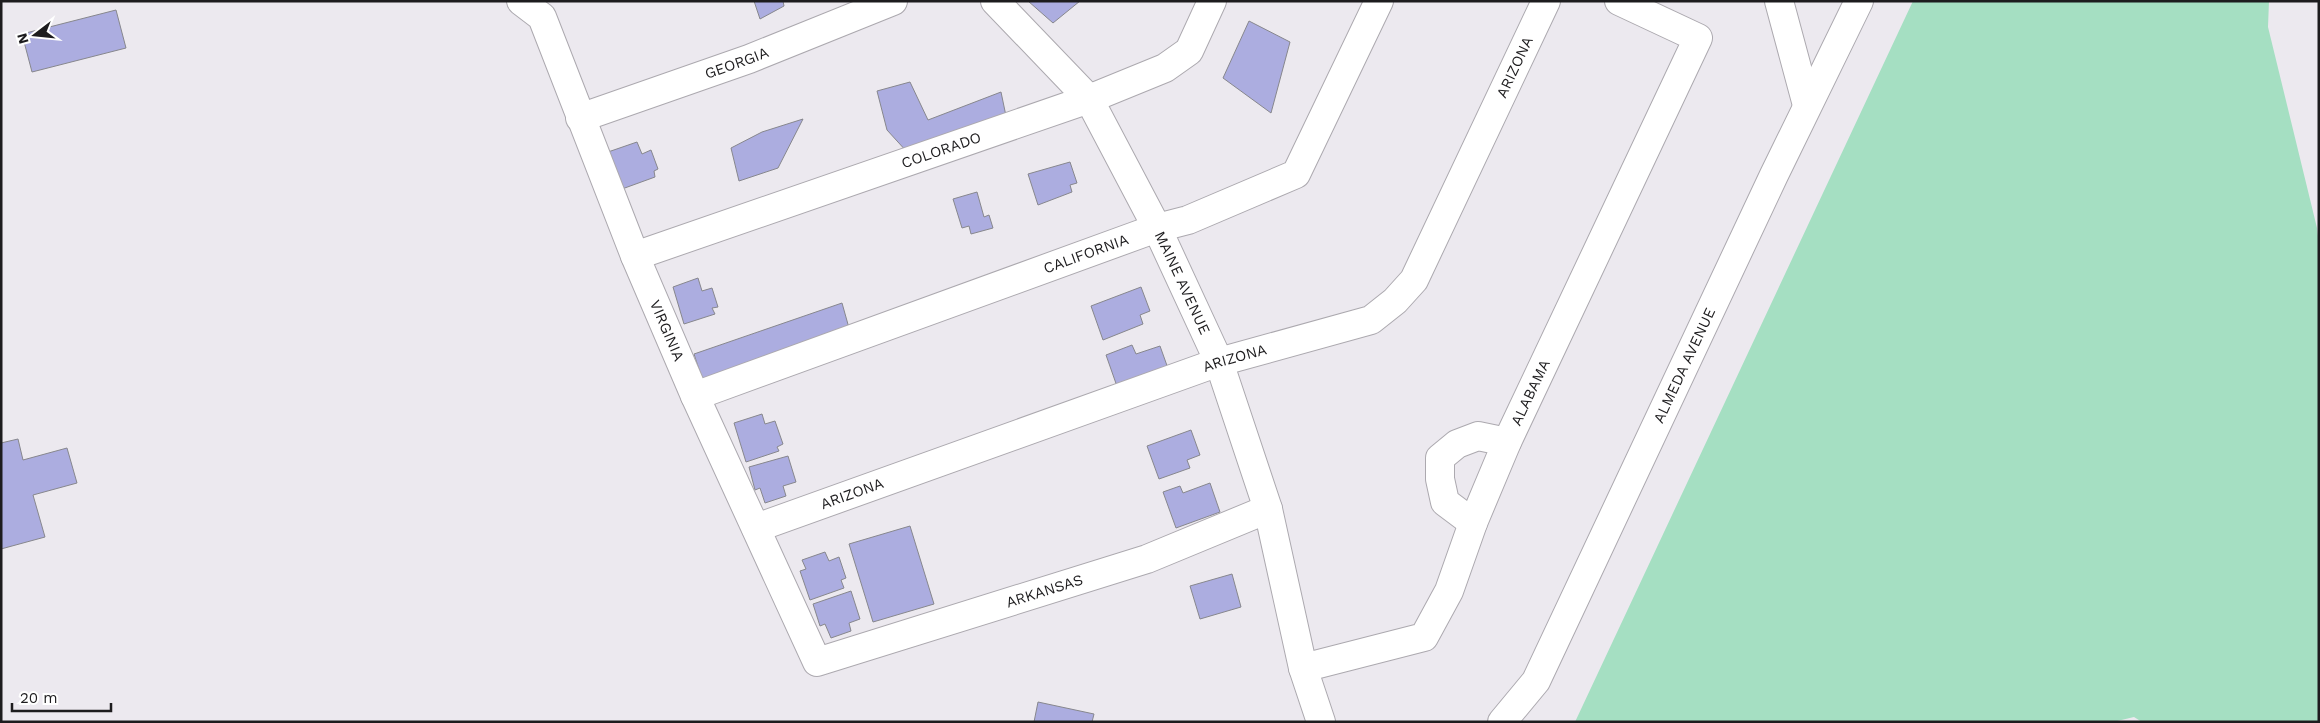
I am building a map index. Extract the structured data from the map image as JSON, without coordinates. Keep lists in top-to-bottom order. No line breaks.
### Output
{"streets":{"street":["GEORGIA","ARIZONA","COLORADO","CALIFORNIA","MAINE AVENUE","VIRGINIA","ALMEDA AVENUE","ALABAMA","ARKANSAS"]},"crossings":[["GEORGIA","VIRGINIA"],["ARIZONA","MAINE AVENUE"],["ARIZONA","VIRGINIA"],["COLORADO","MAINE AVENUE"],["COLORADO","VIRGINIA"],["CALIFORNIA","MAINE AVENUE"],["CALIFORNIA","VIRGINIA"],["MAINE AVENUE","ALABAMA"],["MAINE AVENUE","ARKANSAS"],["VIRGINIA","ARKANSAS"]],"scale_bar":"20 m","north":"left"}
